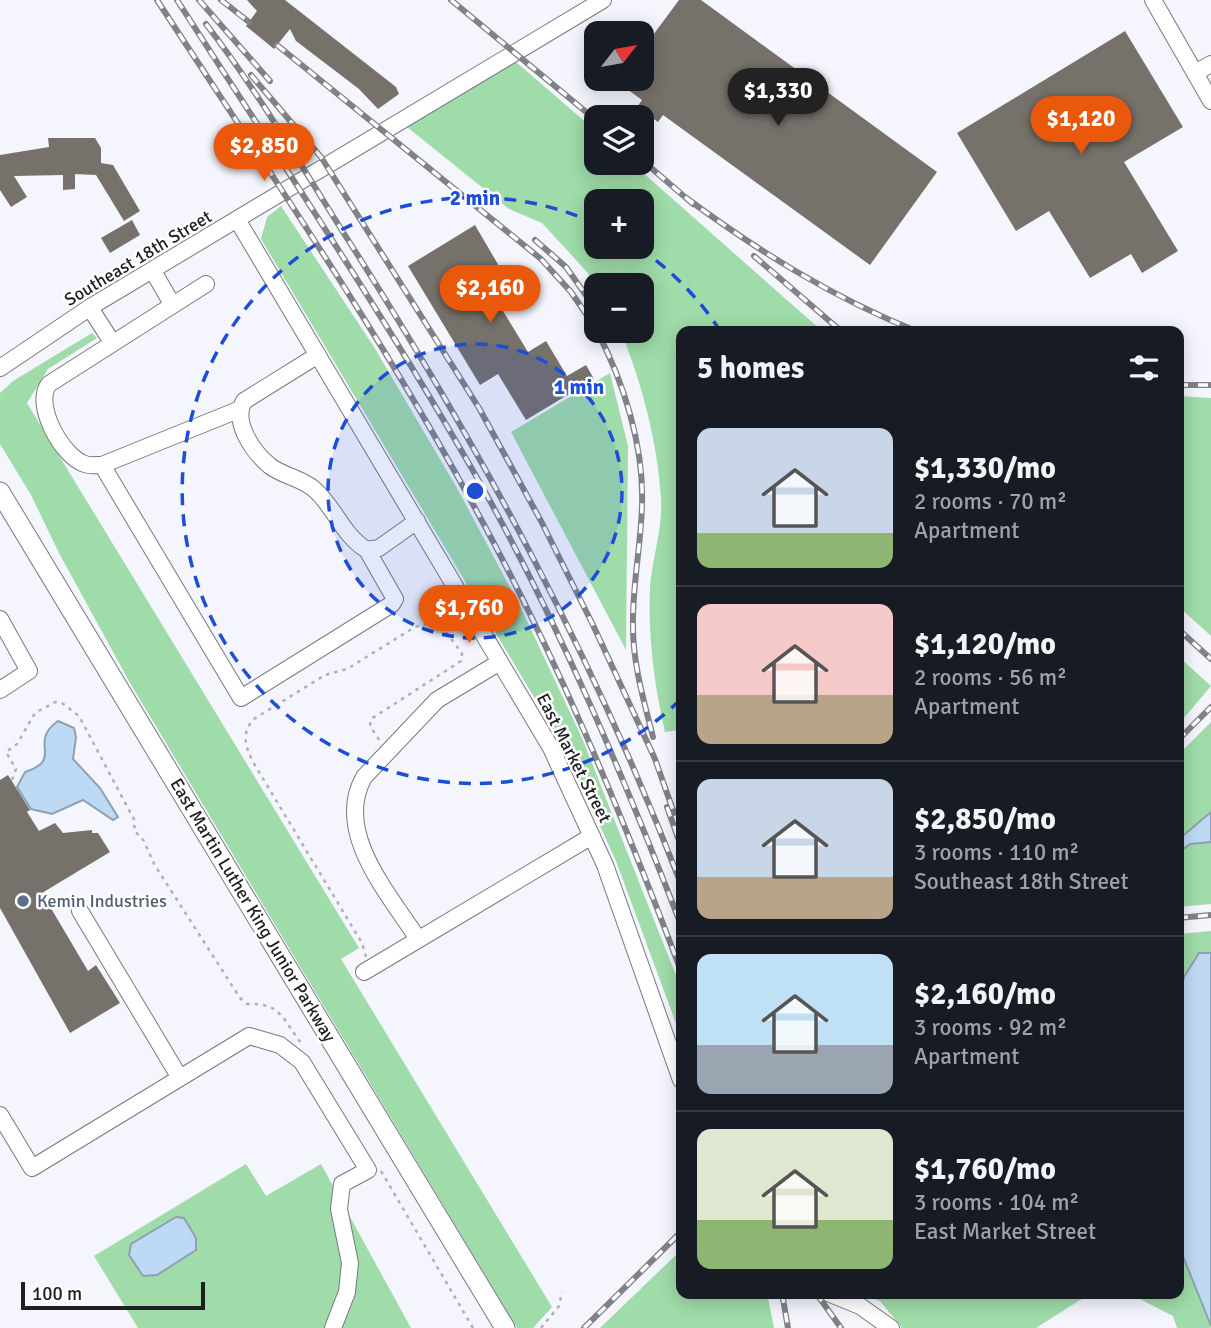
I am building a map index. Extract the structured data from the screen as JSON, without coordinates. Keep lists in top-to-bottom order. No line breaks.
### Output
{"streets":{"main road":["East Martin Luther King Junior Parkway"],"street":["Southeast 18th Street","East Market Street"]},"crossings":[["Southeast 18th Street","East Market Street"]],"places":["Kemin Industries"],"scale_bar":"100 m","north":"top right","page":{"map_buttons":["+","−"],"price":["$1,330","$1,120","$2,850","$2,160","$1,760"],"heading":"5 homes","list":[{"name":"$1,330/mo","note":"2 rooms · 70 m² · Apartment"},{"name":"$1,120/mo","note":"2 rooms · 56 m² · Apartment"},{"name":"$2,850/mo","note":"3 rooms · 110 m² · Southeast 18th Street"},{"name":"$2,160/mo","note":"3 rooms · 92 m² · Apartment"},{"name":"$1,760/mo","note":"3 rooms · 104 m² · East Market Street"}],"scale":"100 m"},"rings":["2 min","1 min"]}
